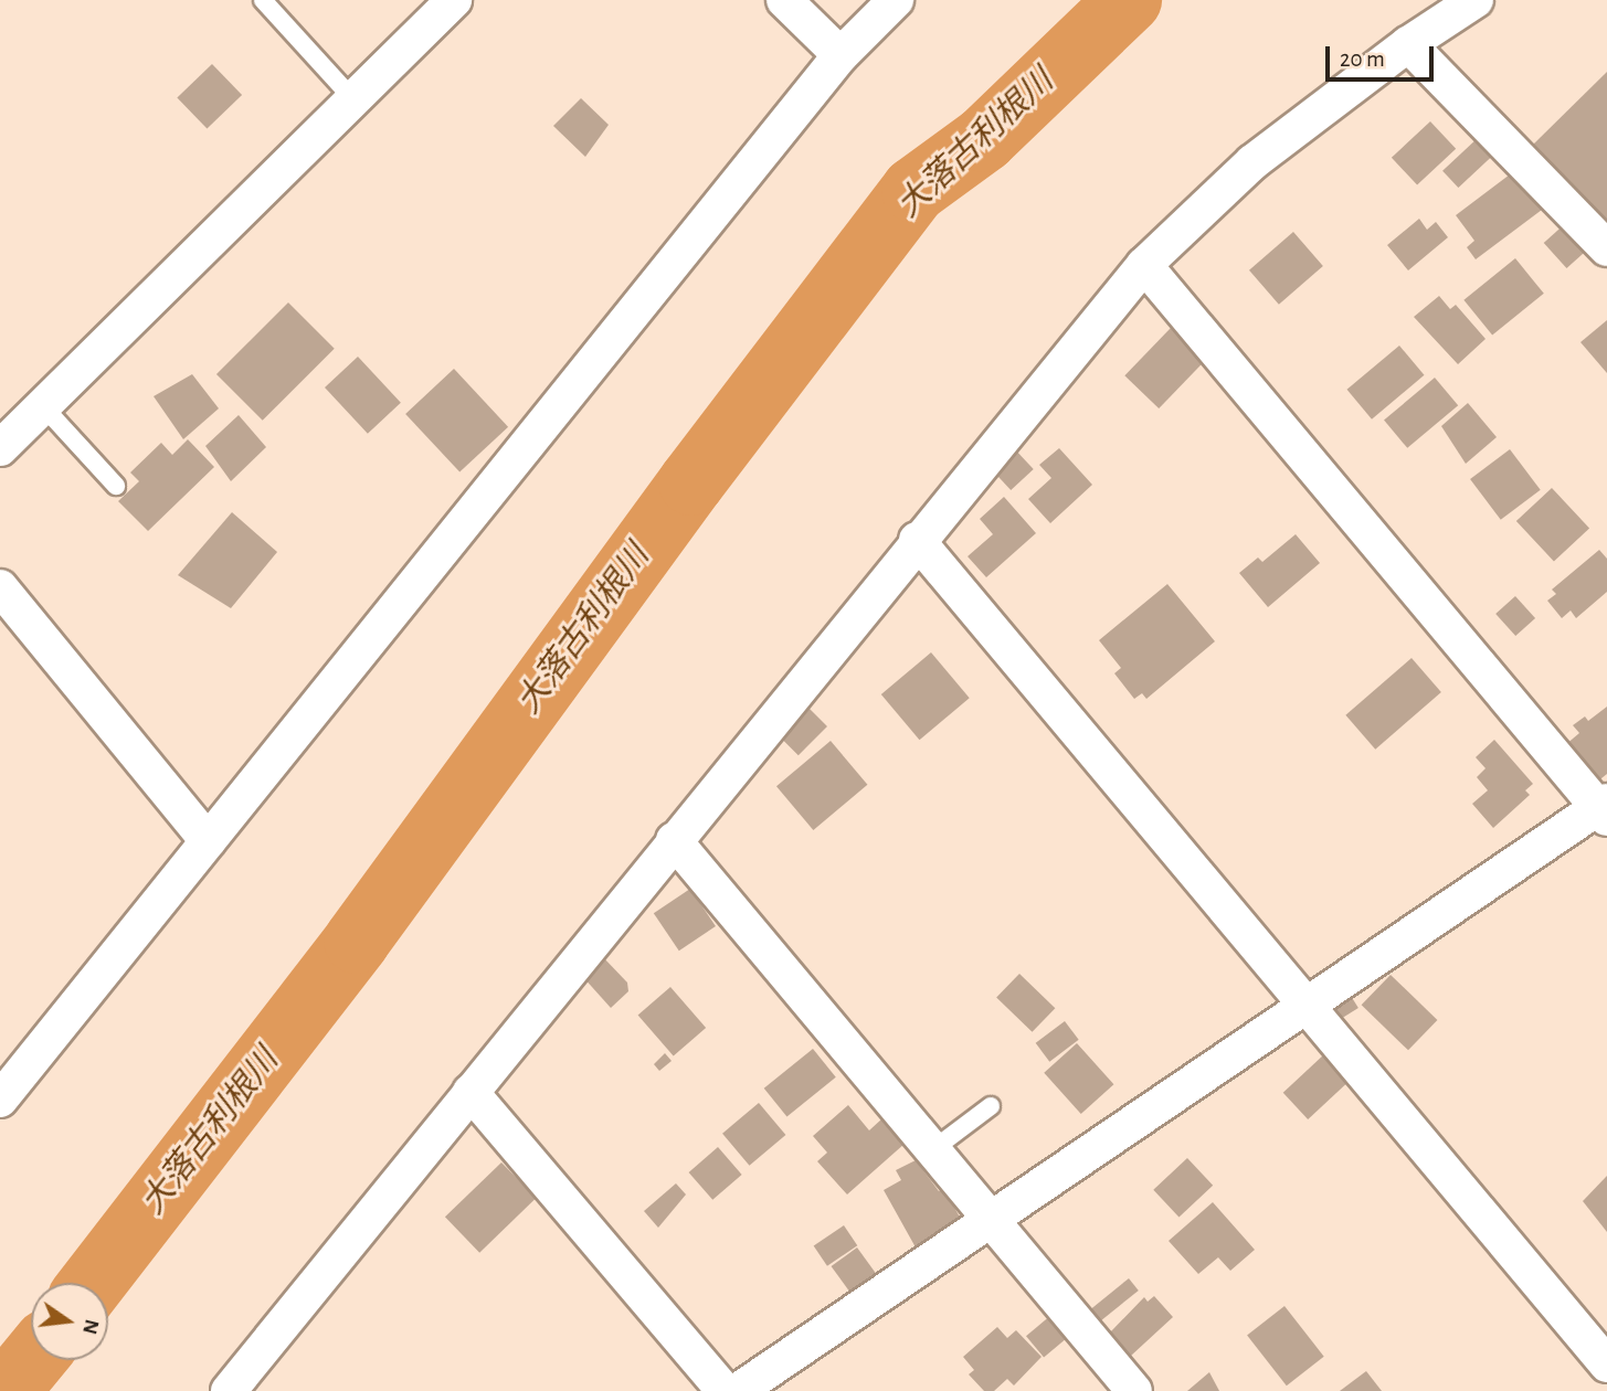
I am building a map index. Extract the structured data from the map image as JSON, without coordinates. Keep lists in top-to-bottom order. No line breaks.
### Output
{"water":["大落古利根川"],"scale_bar":"20 m","north":"right"}
